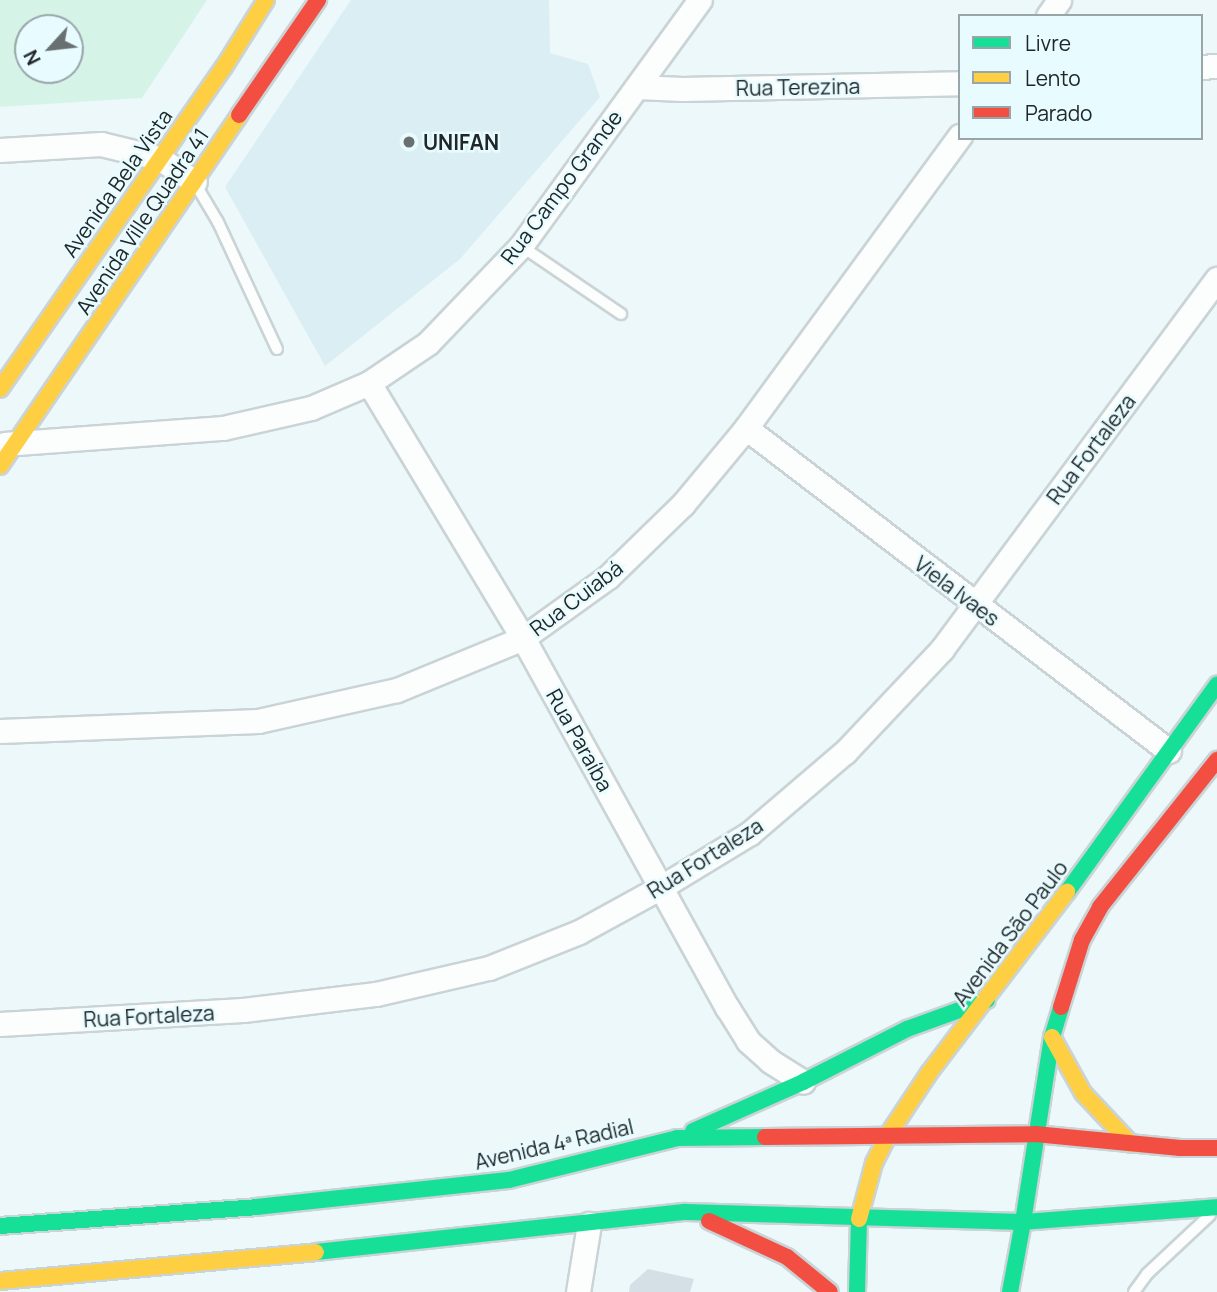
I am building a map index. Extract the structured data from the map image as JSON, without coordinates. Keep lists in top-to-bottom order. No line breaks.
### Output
{"streets":{"main road":["Avenida Bela Vista","Avenida Ville Quadra 41","Avenida São Paulo","Avenida 4ª Radial"],"street":["Rua Terezina","Rua Campo Grande","Rua Fortaleza","Viela Ivaes","Rua Cuiabá","Rua Paraíba"]},"crossings":[["Rua Terezina","Rua Campo Grande"],["Rua Campo Grande","Avenida Ville Quadra 41"],["Rua Campo Grande","Rua Paraíba"],["Rua Fortaleza","Viela Ivaes"],["Rua Fortaleza","Rua Paraíba"],["Viela Ivaes","Rua Cuiabá"],["Viela Ivaes","Avenida São Paulo"],["Rua Cuiabá","Rua Paraíba"],["Avenida São Paulo","Avenida 4ª Radial"]],"places":["UNIFAN"],"legend":["Livre","Lento","Parado"],"north":"bottom left"}
